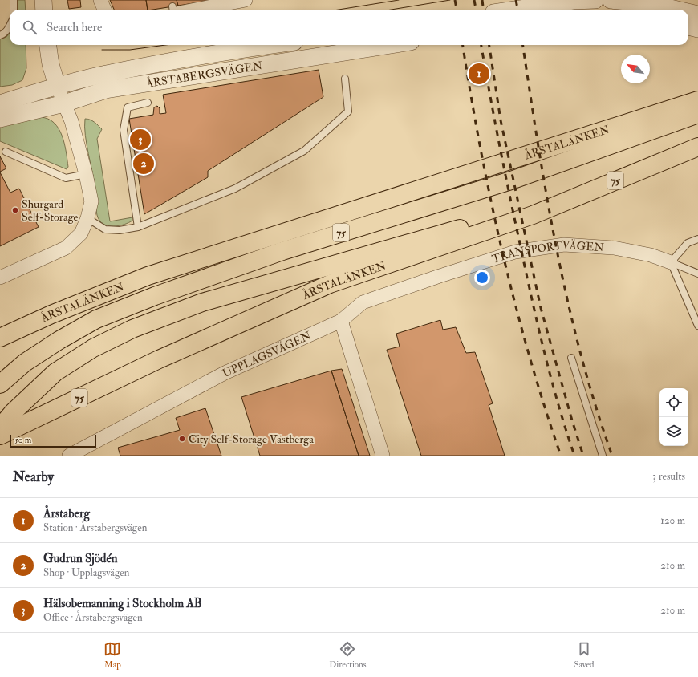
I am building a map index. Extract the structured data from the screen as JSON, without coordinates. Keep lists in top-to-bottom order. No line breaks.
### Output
{"streets":{"highway":["ÅRSTALÄNKEN","75"],"street":["ÅRSTABERGSVÄGEN","TRANSPORTVÄGEN","UPPLAGSVÄGEN"]},"crossings":[["ÅRSTALÄNKEN","75"],["TRANSPORTVÄGEN","UPPLAGSVÄGEN"]],"places":["Shurgard Self-Storage","City Self-Storage Västberga"],"scale_bar":"50 m","north":"top left","page":{"search":"Search here","pins":["1","3","2"],"scale":"50 m","heading":["Nearby","3 results"],"list":[{"mark":"1","name":"Årstaberg","note":"Station · Årstabergsvägen","value":"120 m"},{"mark":"2","name":"Gudrun Sjödén","note":"Shop · Upplagsvägen","value":"210 m"},{"mark":"3","name":"Hälsobemanning i Stockholm AB","note":"Office · Årstabergsvägen","value":"210 m"}],"nav":["Map","Directions","Saved"]}}
